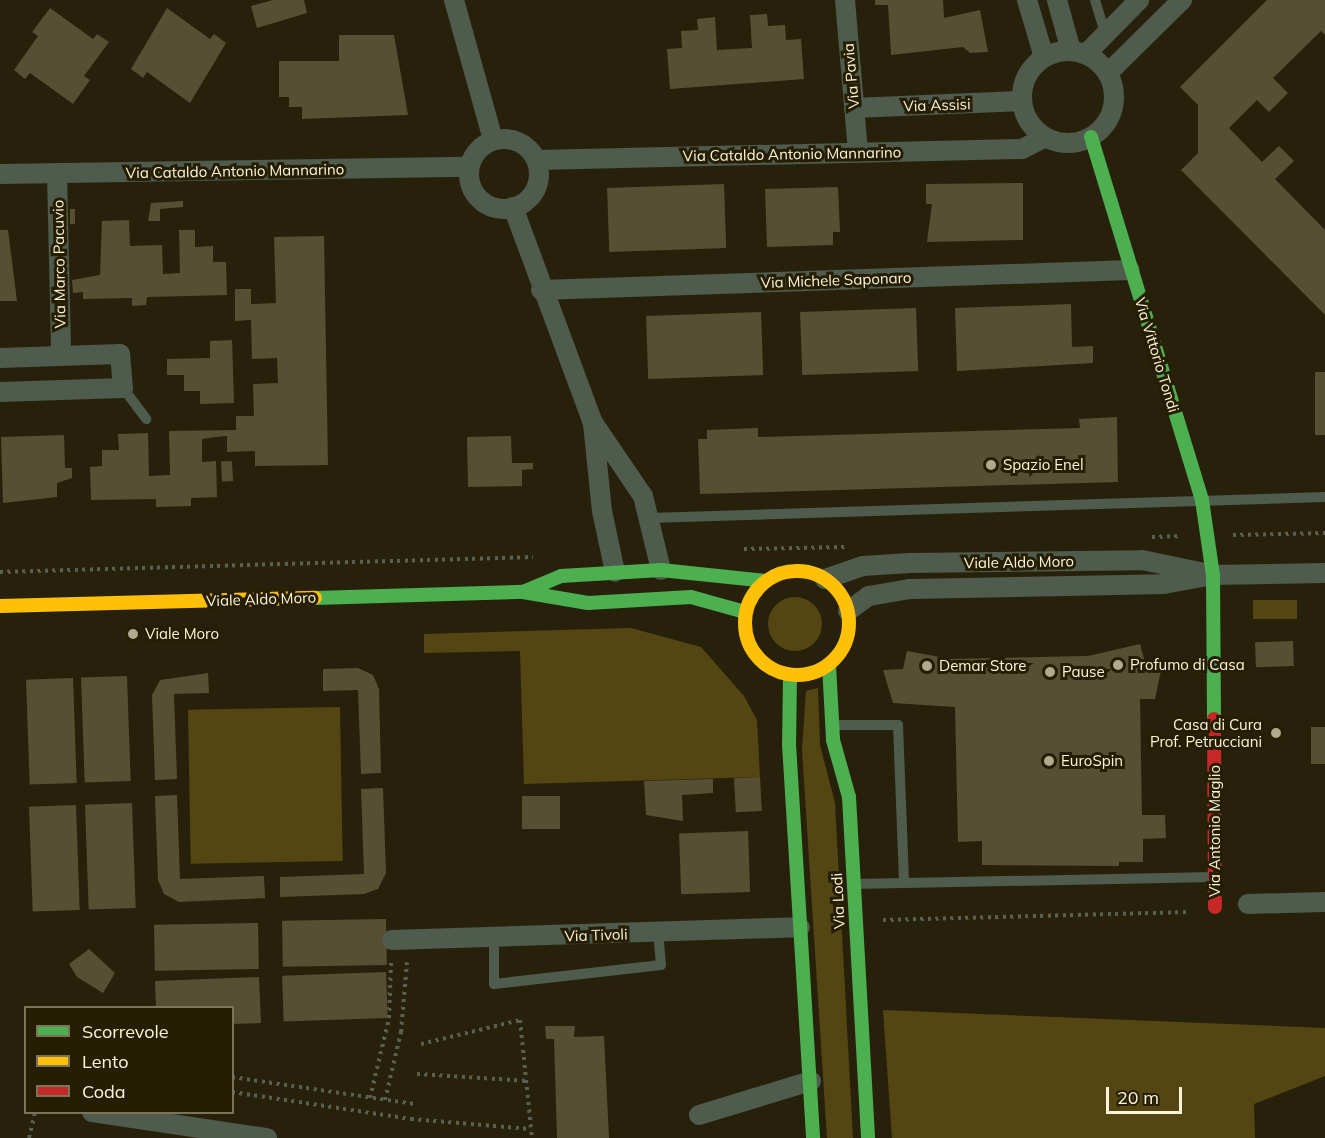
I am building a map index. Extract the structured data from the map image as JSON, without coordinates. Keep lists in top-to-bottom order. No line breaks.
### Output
{"streets":{"street":["Via Pavia","Via Assisi","Via Cataldo Antonio Mannarino","Via Marco Pacuvio","Via Michele Saponaro","Via Vittorio Tondi","Viale Aldo Moro","Via Antonio Maglio","Via Lodi","Via Tivoli"]},"crossings":[["Via Pavia","Via Assisi"],["Via Pavia","Via Cataldo Antonio Mannarino"],["Via Assisi","Via Cataldo Antonio Mannarino"],["Via Assisi","Via Vittorio Tondi"],["Via Cataldo Antonio Mannarino","Via Marco Pacuvio"],["Via Cataldo Antonio Mannarino","Via Vittorio Tondi"],["Via Michele Saponaro","Via Vittorio Tondi"],["Via Vittorio Tondi","Viale Aldo Moro"],["Via Vittorio Tondi","Via Antonio Maglio"],["Viale Aldo Moro","Via Antonio Maglio"],["Viale Aldo Moro","Via Lodi"]],"places":["Spazio Enel","Viale Moro","Profumo di Casa","Demar Store","Pause","Casa di Cura Prof. Petrucciani","EuroSpin"],"legend":["Scorrevole","Lento","Coda"],"scale_bar":"20 m"}
